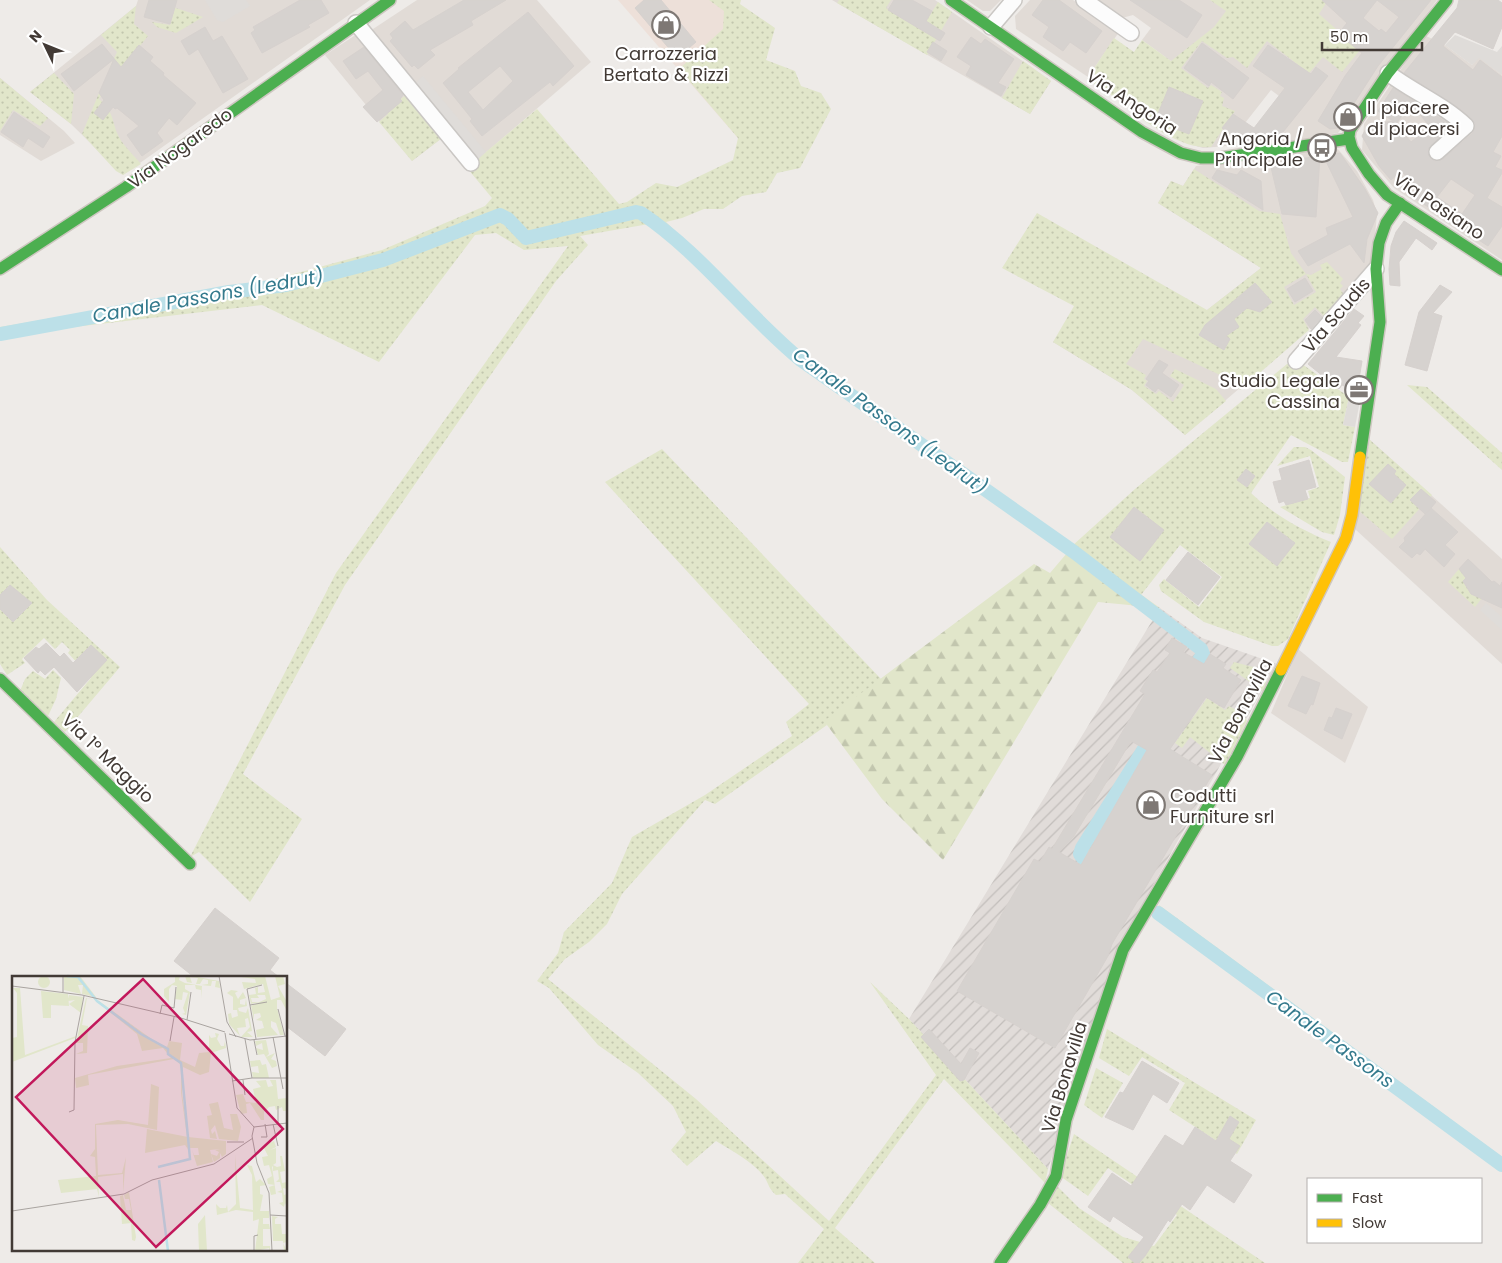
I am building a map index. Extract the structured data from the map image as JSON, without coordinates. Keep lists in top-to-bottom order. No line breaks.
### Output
{"streets":{"street":["Via Angoria","Via Nogaredo","Via Pasiano","Via Scudis","Via Bonavilla","Via 1° Maggio"]},"crossings":[["Via Angoria","Via Pasiano"],["Via Pasiano","Via Bonavilla"],["Via Scudis","Via Bonavilla"]],"water":["Canale Passons (Ledrut)","Canale Passons"],"places":{"shop":["Carrozzeria Bertato & Rizzi","Il piacere di piacersi","Codutti Furniture srl"],"bus stop":["Angoria / Principale"],"office":["Studio Legale Cassina"]},"legend":["Fast","Slow"],"scale_bar":"50 m","north":"top left"}
